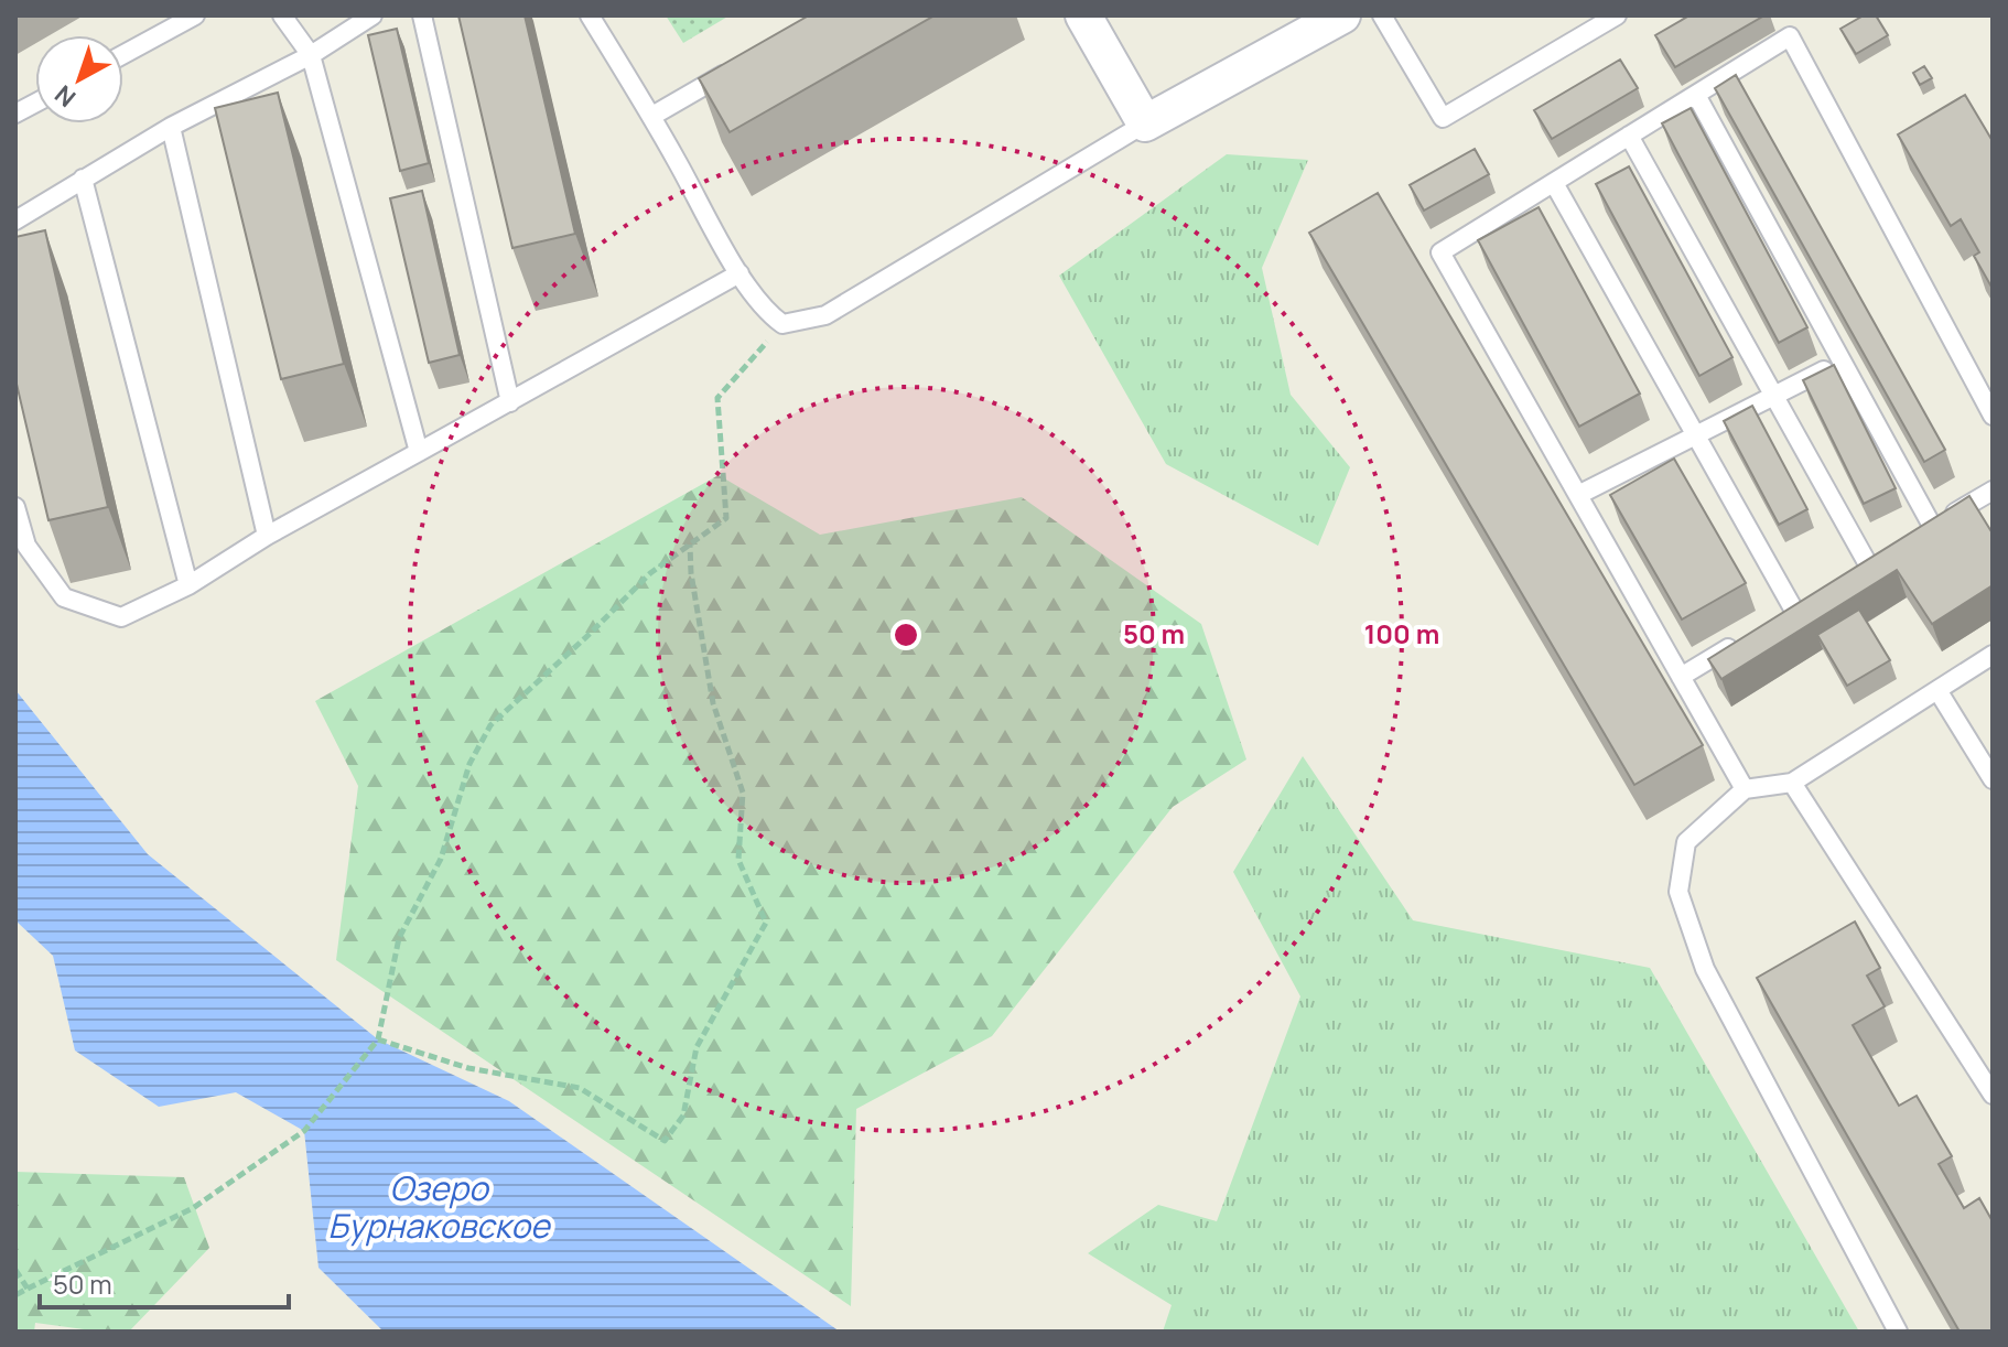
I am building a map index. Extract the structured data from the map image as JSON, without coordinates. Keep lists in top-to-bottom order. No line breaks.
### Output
{"water":["Озеро Бурнаковское"],"scale_bar":"50 m","north":"bottom left","rings":["50 m","100 m"]}
